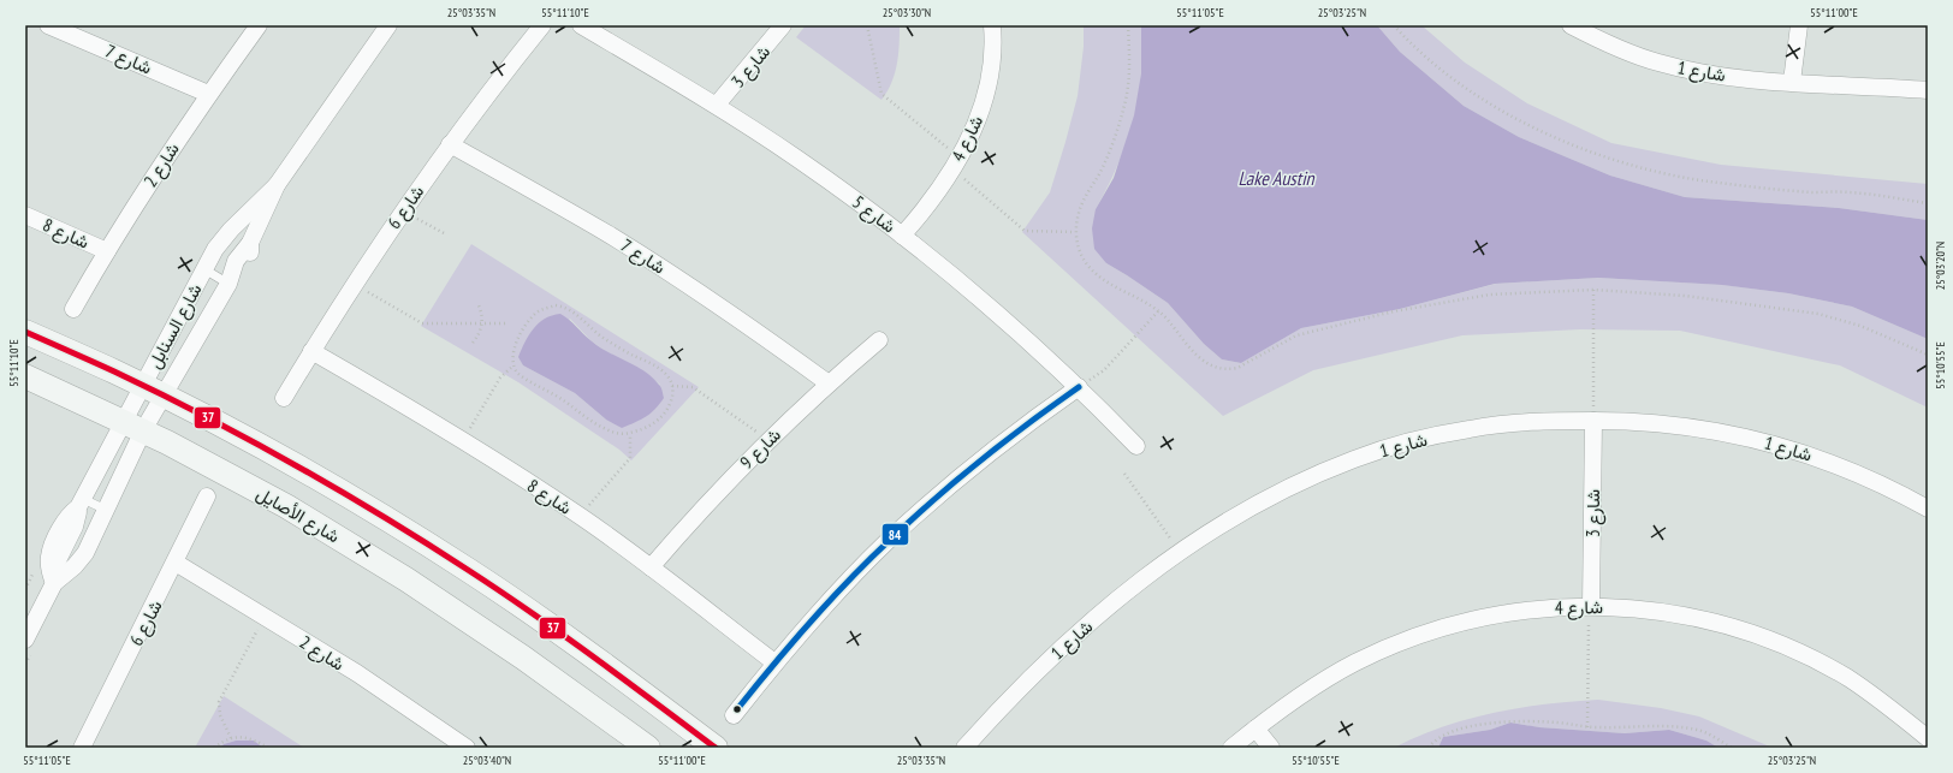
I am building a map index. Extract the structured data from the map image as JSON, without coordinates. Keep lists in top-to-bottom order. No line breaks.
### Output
{"streets":{"main road":["شارع الأصايل"],"street":["شارع 7","شارع 3","شارع 1","شارع 4","شارع 2","شارع 6","شارع 5","شارع 8","شارع السنابل","شارع 9"]},"crossings":[["شارع 7","شارع 2"],["شارع 7","شارع 6"],["شارع 7","شارع 9"],["شارع 3","شارع 1"],["شارع 3","شارع 4"],["شارع 3","شارع 5"],["شارع 4","شارع 5"],["شارع 2","شارع 6"],["شارع 2","شارع 8"],["شارع 6","شارع 8"],["شارع 8","شارع 9"],["شارع السنابل","شارع الأصايل"]],"water":["Lake Austin"],"lines":["transit line 37","transit line 84"],"coordinates":["25°03'35\"N","55°11'10\"E","25°03'30\"N","55°11'05\"E","25°03'25\"N","55°11'00\"E","25°03'20\"N","55°10'55\"E","25°03'40\"N"]}
